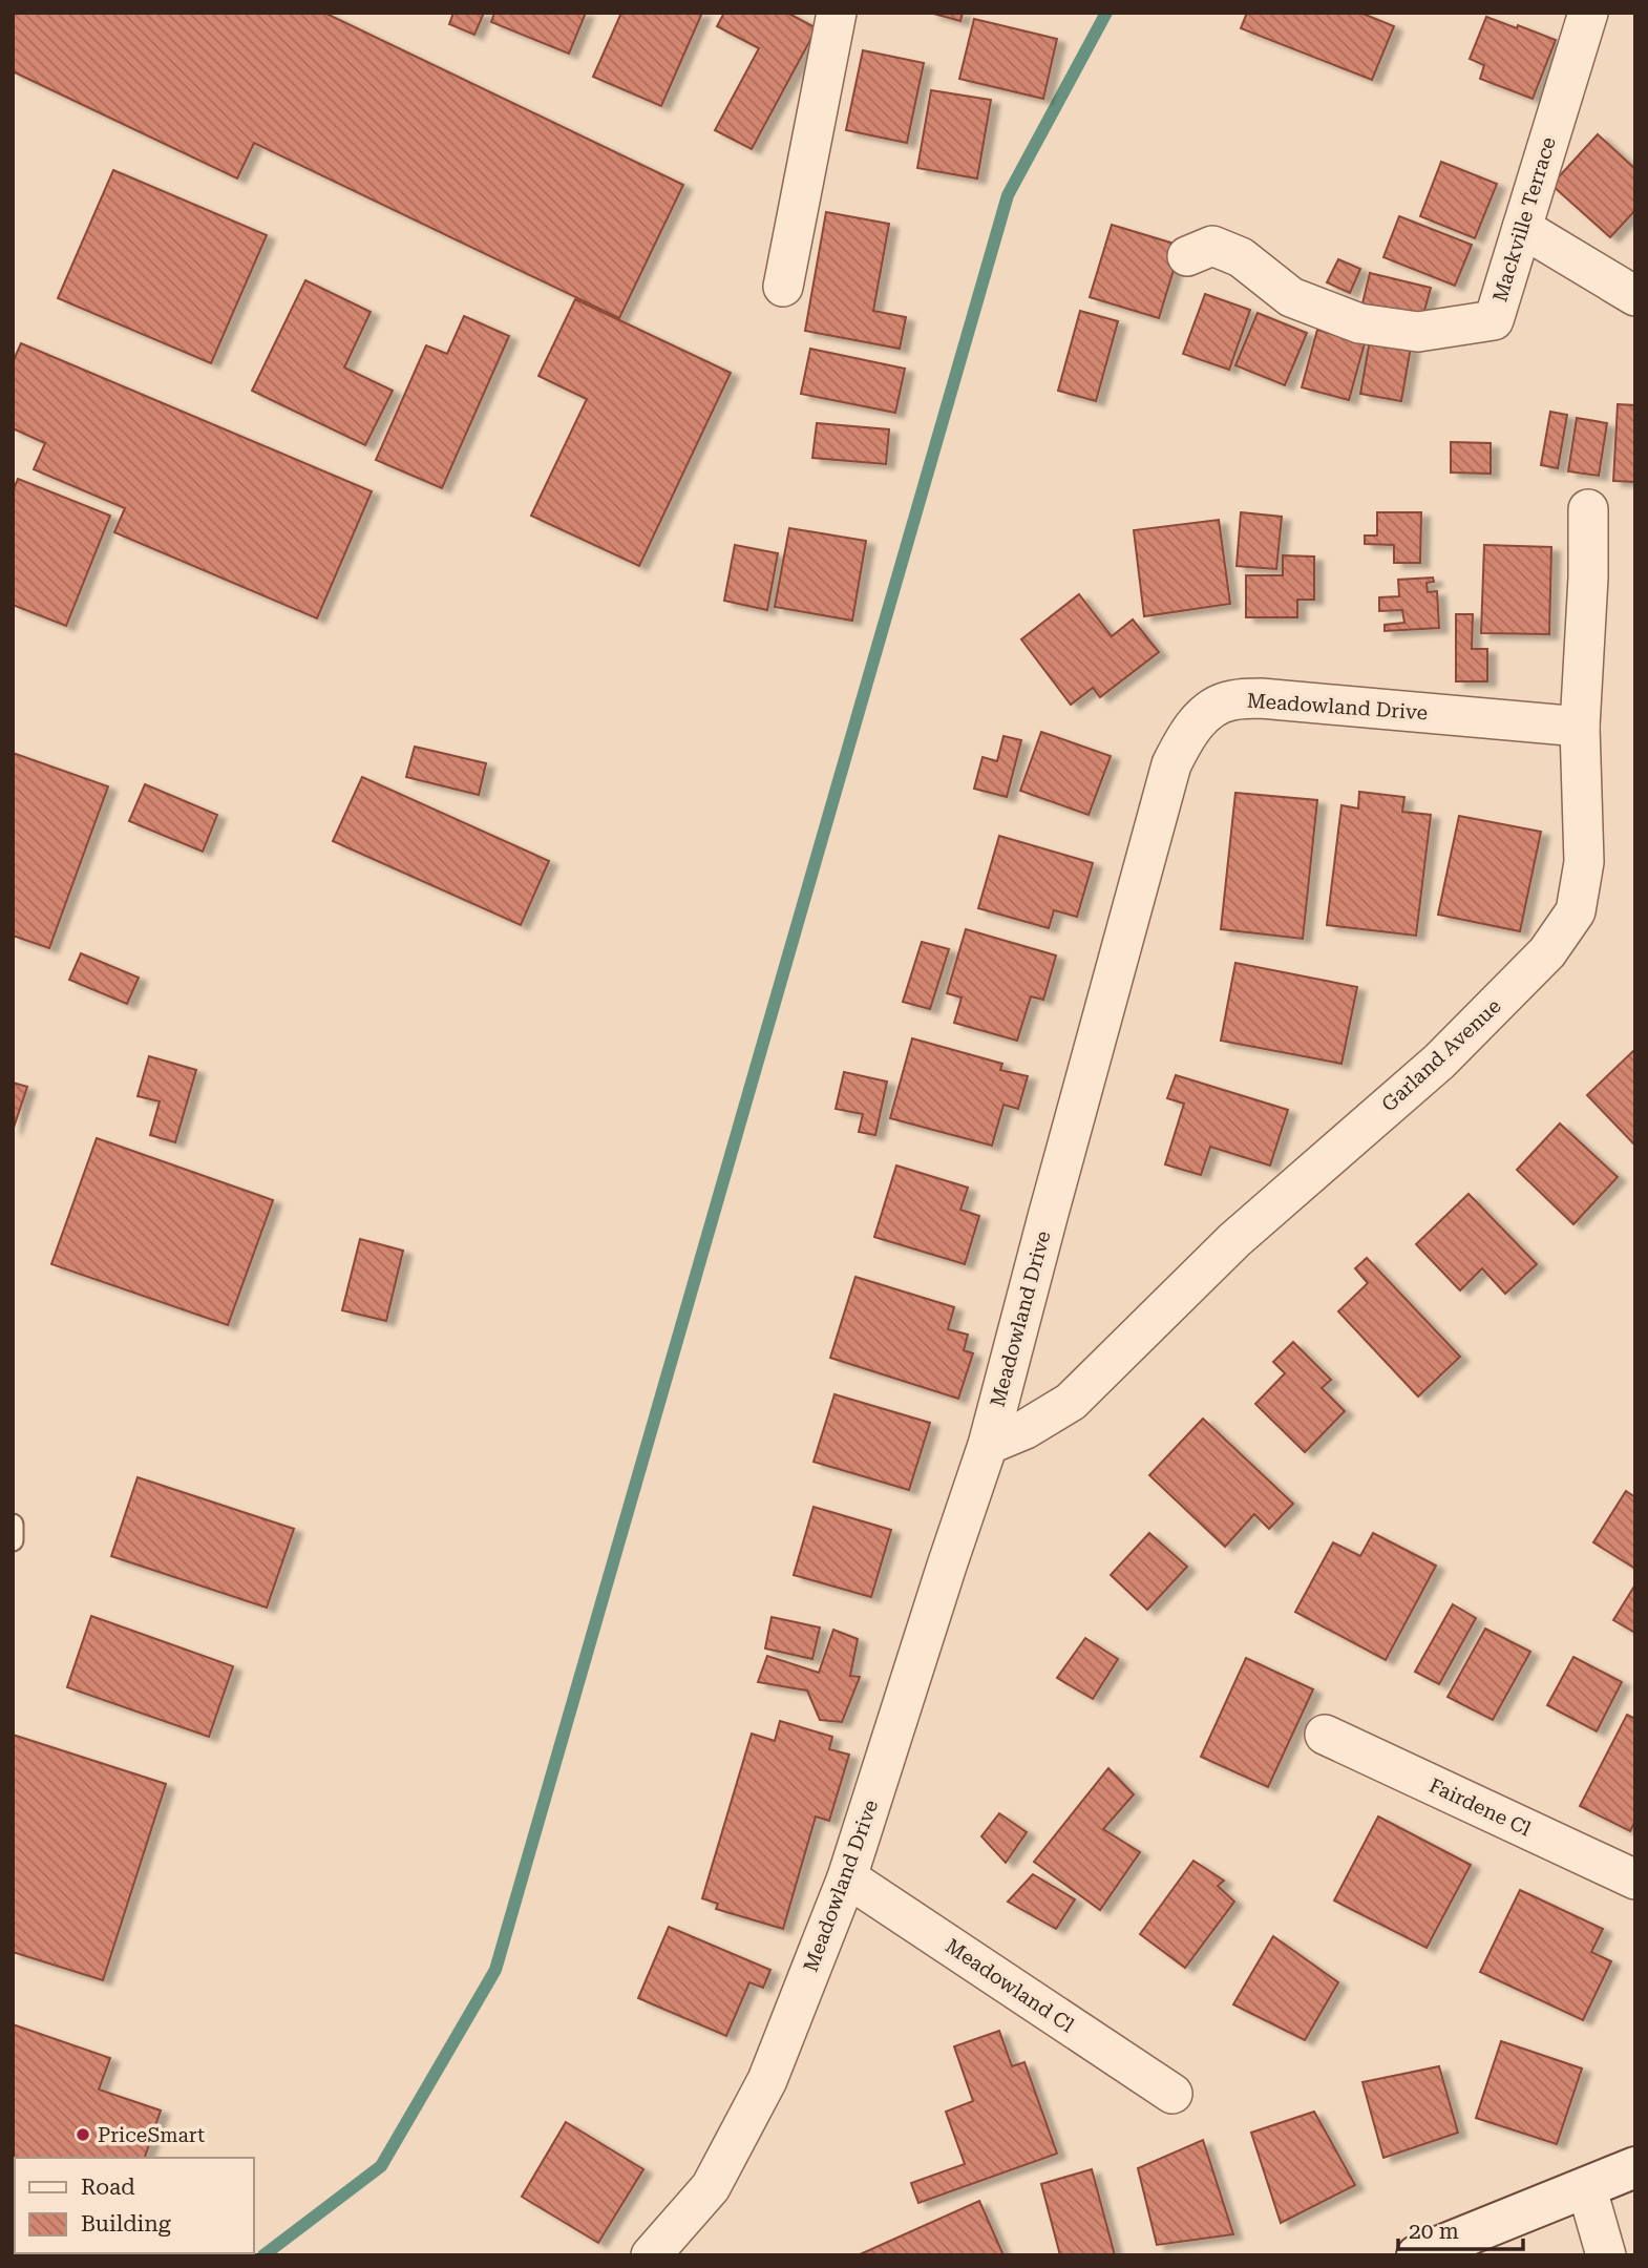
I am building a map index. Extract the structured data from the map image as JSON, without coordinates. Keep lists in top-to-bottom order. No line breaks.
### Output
{"streets":{"street":["Mackville Terrace","Meadowland Drive","Garland Avenue","Fairdene Cl","Meadowland Cl"]},"crossings":[["Meadowland Drive","Garland Avenue"],["Meadowland Drive","Meadowland Cl"]],"places":["PriceSmart"],"legend":["Road","Building"],"scale_bar":"20 m"}
